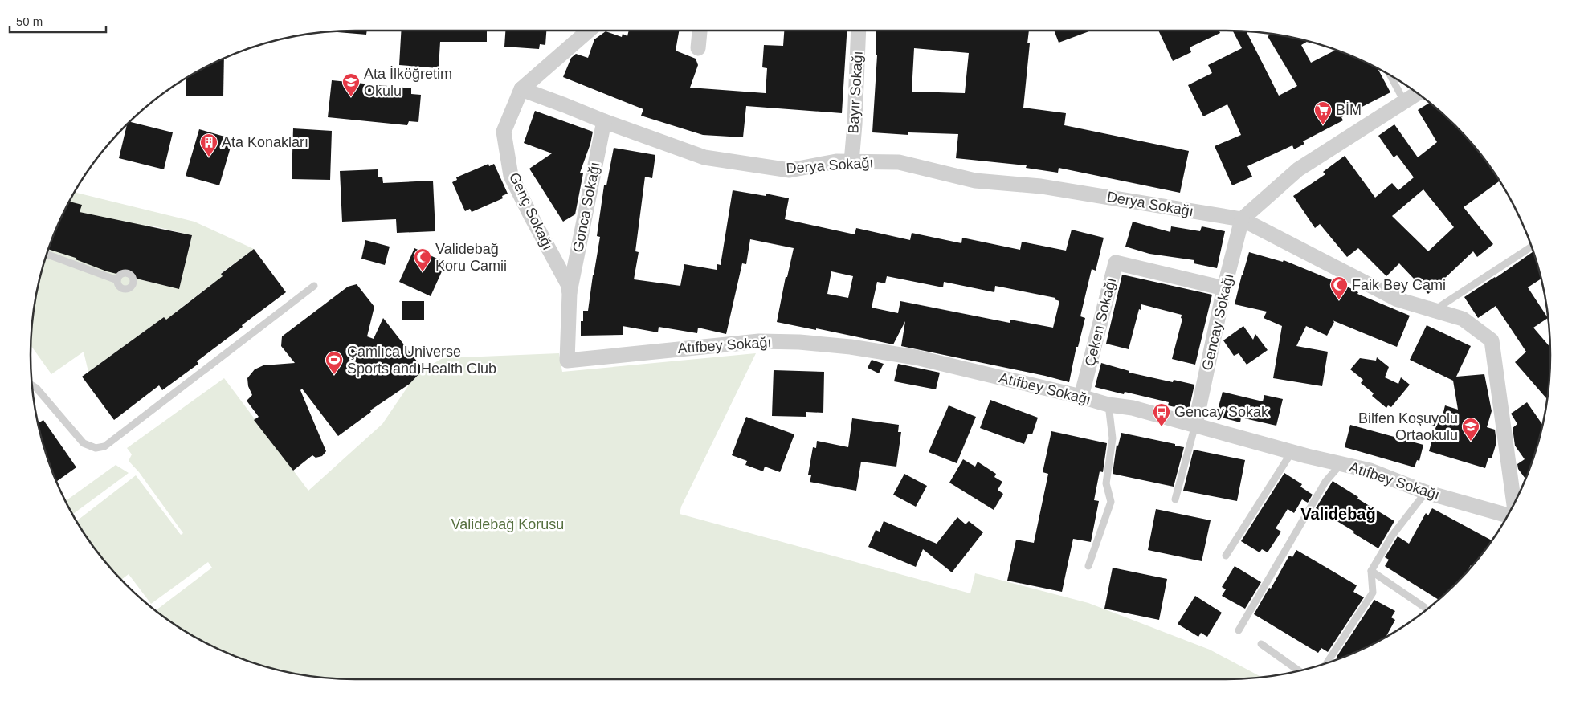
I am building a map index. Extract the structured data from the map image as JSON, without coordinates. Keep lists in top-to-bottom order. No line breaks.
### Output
{"streets":{"street":["Bayır Sokağı","Derya Sokağı","Gonca Sokağı","Genç Sokağı","Çeken Sokağı","Gencay Sokağı","Atıfbey Sokağı"]},"crossings":[["Bayır Sokağı","Derya Sokağı"],["Derya Sokağı","Gonca Sokağı"],["Derya Sokağı","Genç Sokağı"],["Derya Sokağı","Gencay Sokağı"],["Gonca Sokağı","Genç Sokağı"],["Genç Sokağı","Atıfbey Sokağı"],["Çeken Sokağı","Gencay Sokağı"],["Çeken Sokağı","Atıfbey Sokağı"],["Gencay Sokağı","Atıfbey Sokağı"]],"districts":["Validebağ"],"parks":["Validebağ Korusu"],"places":{"school or university":["Ata İlköğretim Okulu","Bilfen Koşuyolu Ortaokulu"],"supermarket":["BİM"],"building":["Ata Konakları"],"mosque":["Validebağ Koru Camii","Faik Bey Cami"],"sports":["Çamlıca Universe Sports and Health Club"],"bus stop":["Gencay Sokak"]},"scale_bar":"50 m"}
